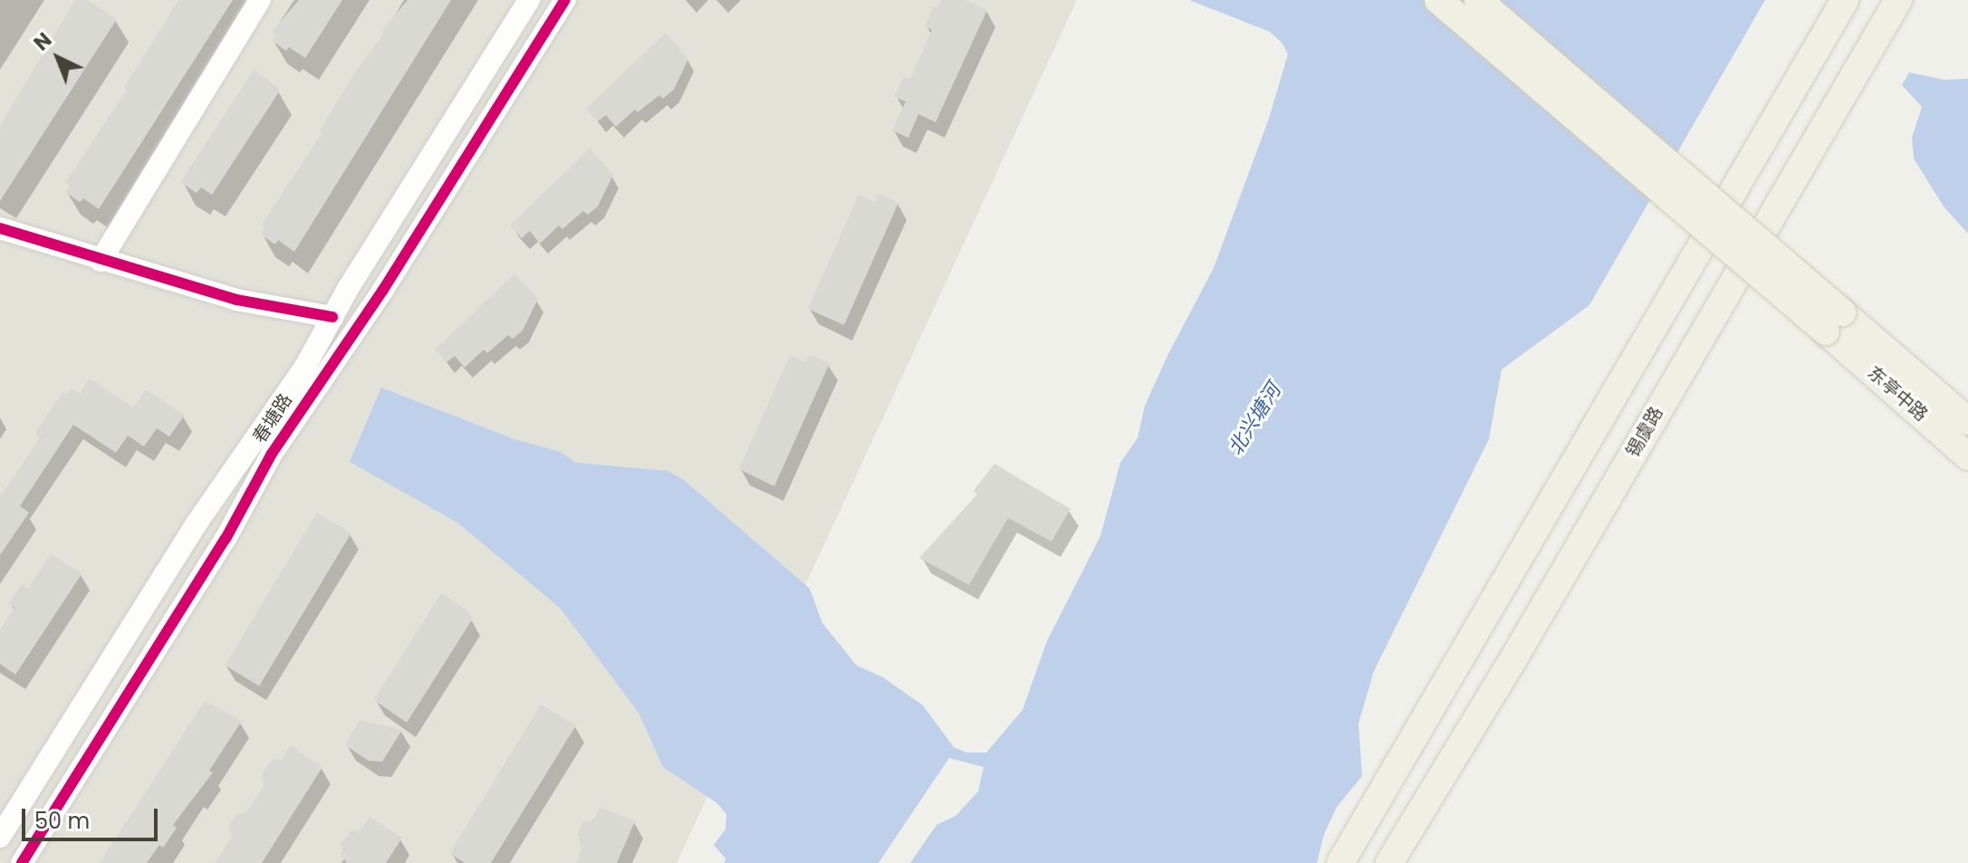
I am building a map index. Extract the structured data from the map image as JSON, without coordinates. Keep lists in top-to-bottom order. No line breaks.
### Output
{"streets":{"main road":["东亭中路","锡虞路"],"street":["春塘路"]},"water":["北兴塘河"],"scale_bar":"50 m","north":"top left"}
